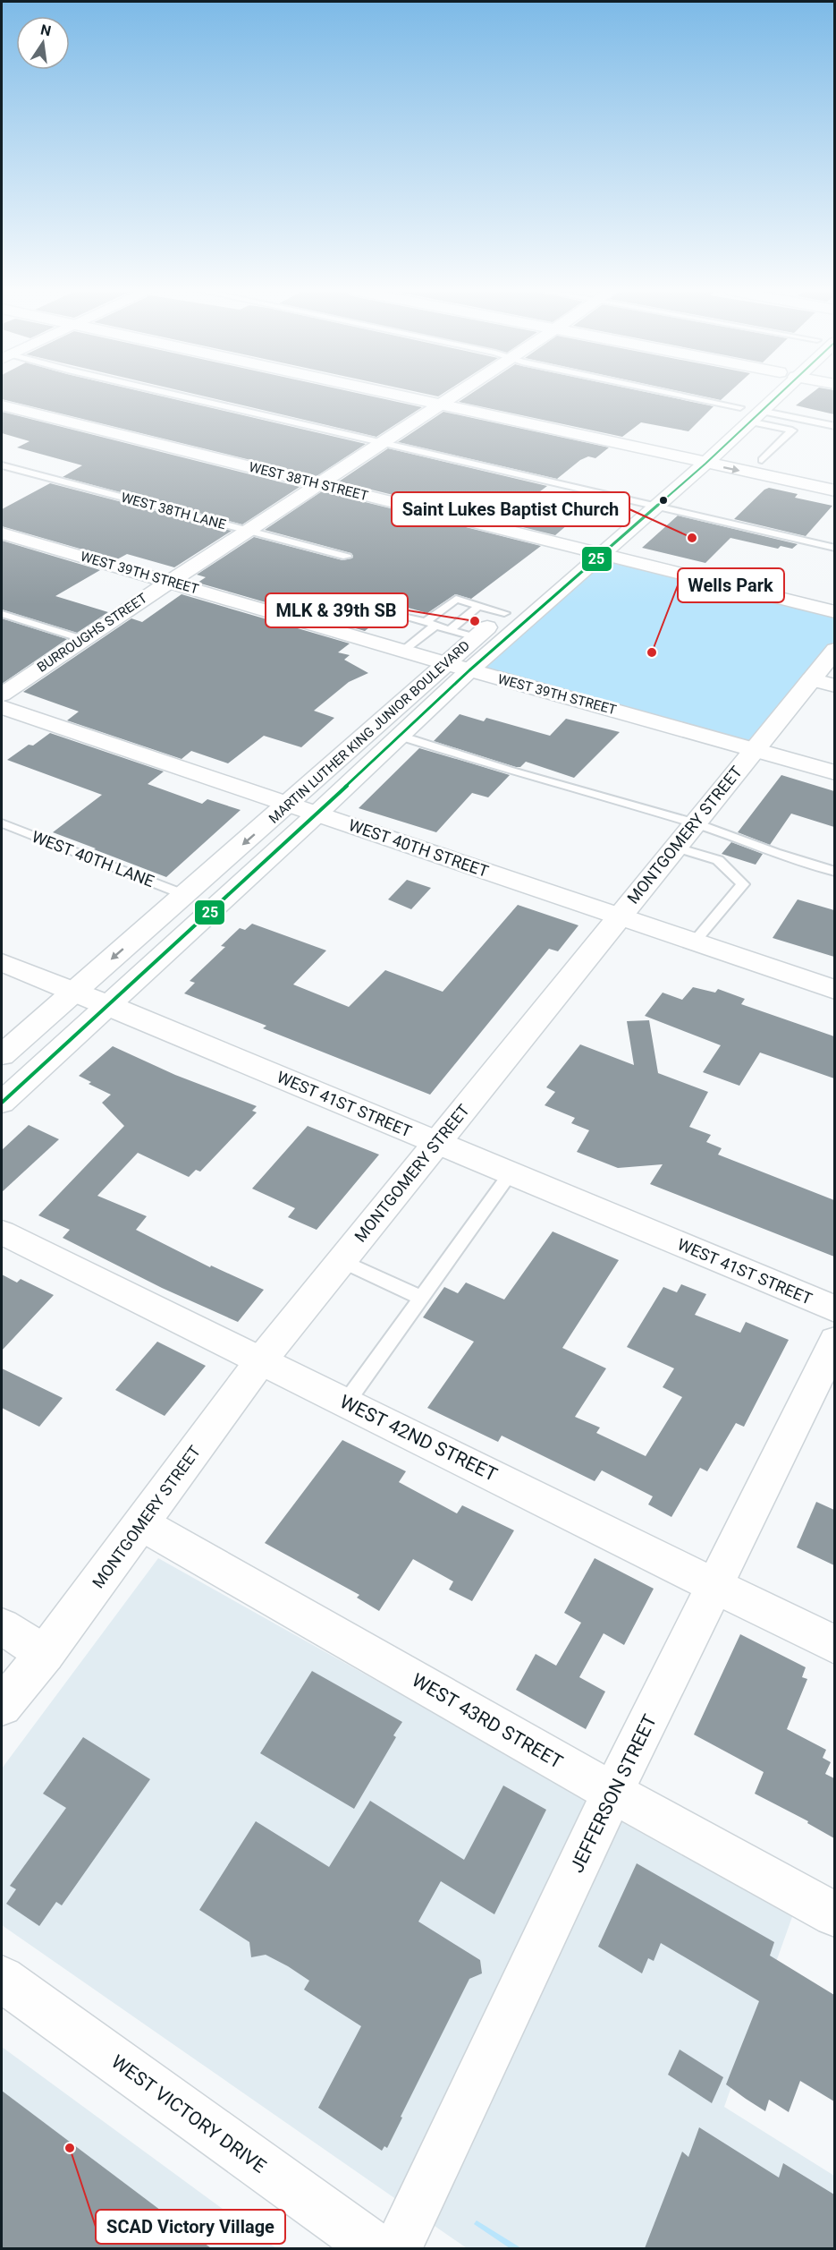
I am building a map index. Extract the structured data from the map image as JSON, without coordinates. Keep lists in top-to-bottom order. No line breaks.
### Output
{"streets":{"street":["WEST 38TH STREET","WEST 39TH STREET","BURROUGHS STREET","MARTIN LUTHER KING JUNIOR BOULEVARD","MONTGOMERY STREET","WEST 40TH STREET","WEST 41ST STREET","WEST 42ND STREET","WEST 43RD STREET","JEFFERSON STREET","WEST VICTORY DRIVE"],"lane":["WEST 38TH LANE","WEST 40TH LANE"]},"crossings":[["WEST 38TH STREET","BURROUGHS STREET"],["WEST 38TH STREET","MARTIN LUTHER KING JUNIOR BOULEVARD"],["WEST 38TH LANE","BURROUGHS STREET"],["WEST 39TH STREET","BURROUGHS STREET"],["WEST 39TH STREET","MARTIN LUTHER KING JUNIOR BOULEVARD"],["WEST 39TH STREET","MONTGOMERY STREET"],["MARTIN LUTHER KING JUNIOR BOULEVARD","WEST 40TH STREET"],["MARTIN LUTHER KING JUNIOR BOULEVARD","WEST 40TH LANE"],["MARTIN LUTHER KING JUNIOR BOULEVARD","WEST 41ST STREET"],["MONTGOMERY STREET","WEST 40TH STREET"],["MONTGOMERY STREET","WEST 41ST STREET"],["MONTGOMERY STREET","WEST 42ND STREET"],["MONTGOMERY STREET","WEST 43RD STREET"],["WEST 42ND STREET","JEFFERSON STREET"],["WEST 43RD STREET","JEFFERSON STREET"]],"places":["Saint Lukes Baptist Church","MLK & 39th SB","Wells Park","SCAD Victory Village"],"lines":["transit line 25"],"north":"top"}
